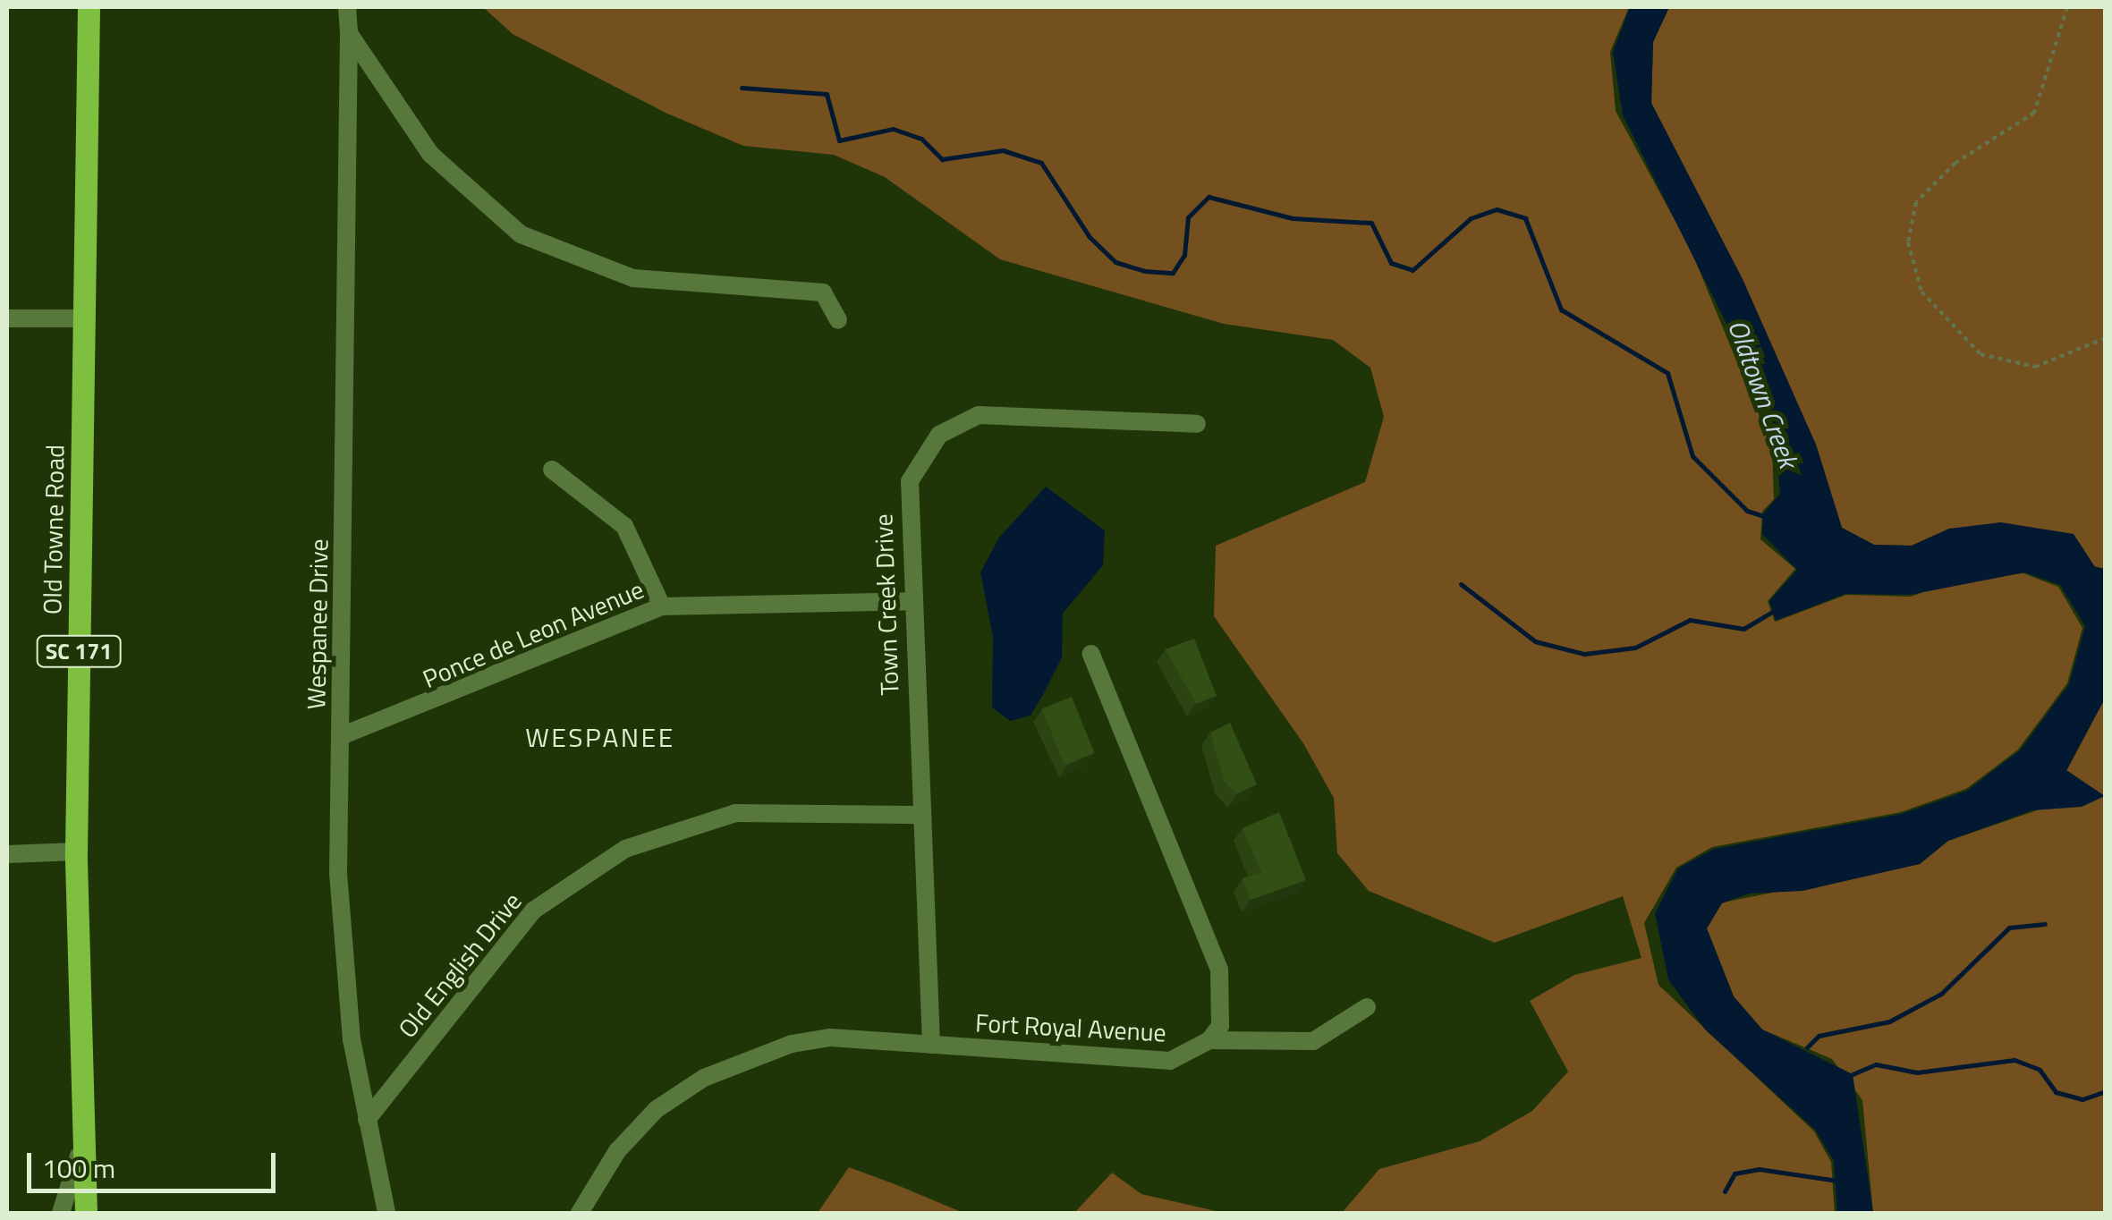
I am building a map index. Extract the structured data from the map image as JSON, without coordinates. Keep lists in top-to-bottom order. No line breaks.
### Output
{"streets":{"main road":["Old Towne Road","SC 171"],"street":["Town Creek Drive","Wespanee Drive","Ponce de Leon Avenue","Old English Drive","Fort Royal Avenue"]},"crossings":[["Town Creek Drive","Ponce de Leon Avenue"],["Town Creek Drive","Old English Drive"],["Town Creek Drive","Fort Royal Avenue"],["Wespanee Drive","Ponce de Leon Avenue"],["Wespanee Drive","Old English Drive"]],"districts":["WESPANEE"],"water":["Oldtown Creek"],"scale_bar":"100 m"}
